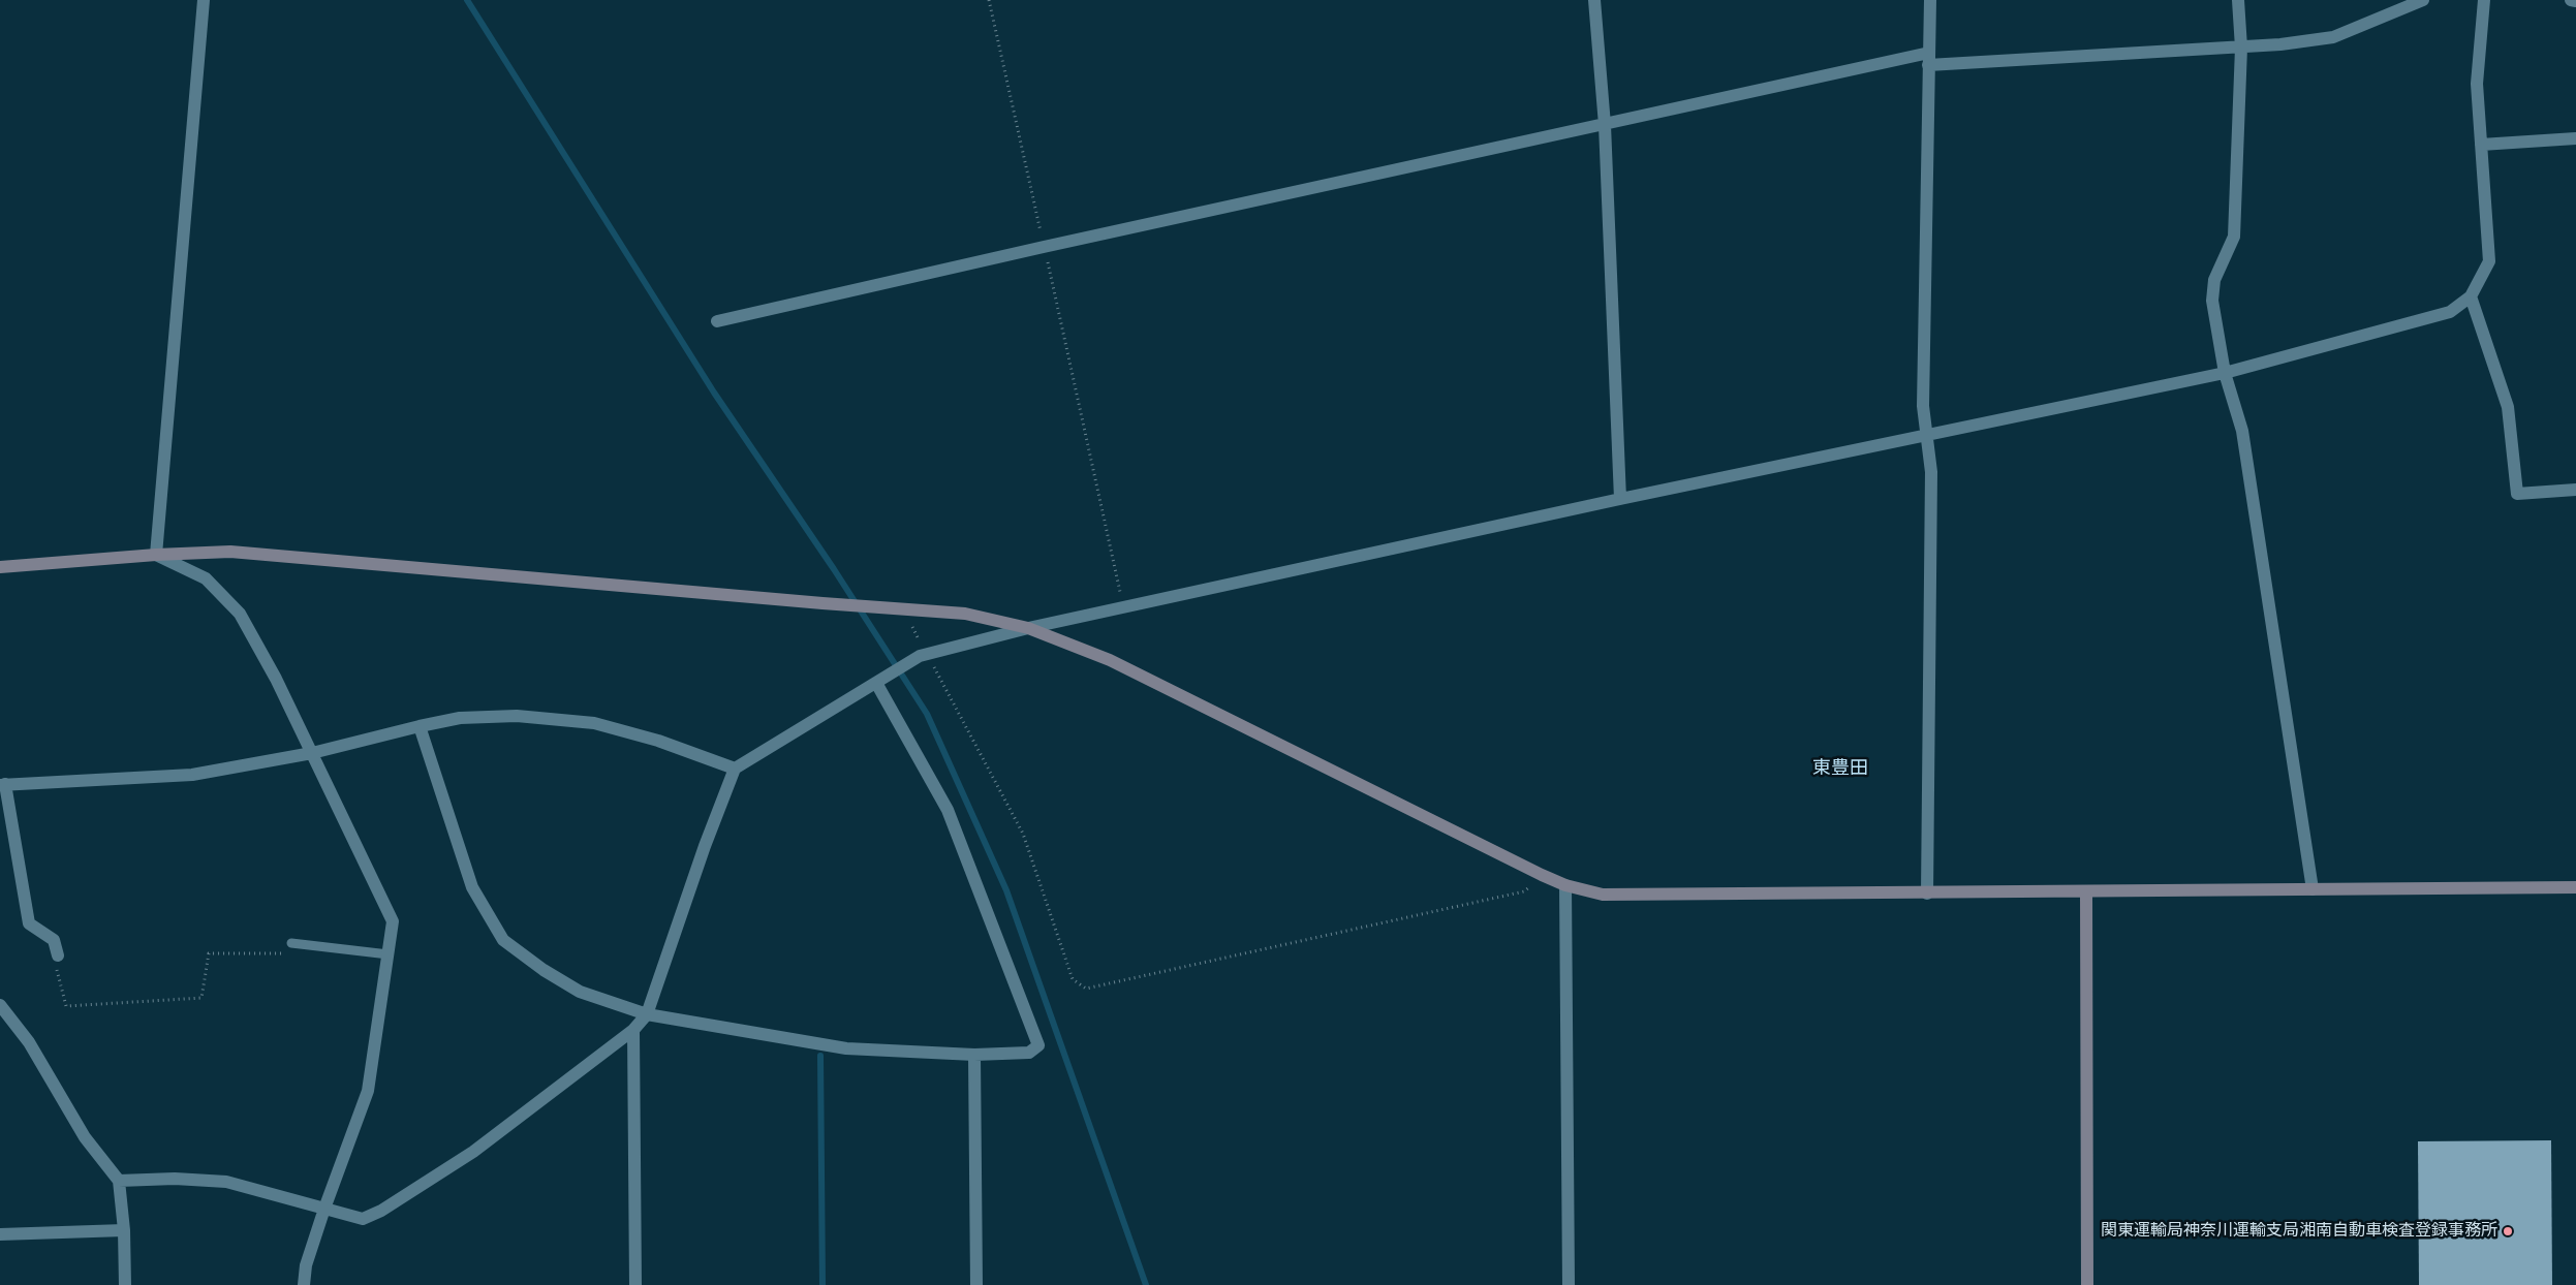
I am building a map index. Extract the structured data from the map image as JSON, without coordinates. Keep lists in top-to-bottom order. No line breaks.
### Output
{"districts":["東豊田"],"places":["関東運輸局神奈川運輸支局湘南自動車検査登録事務所"]}
